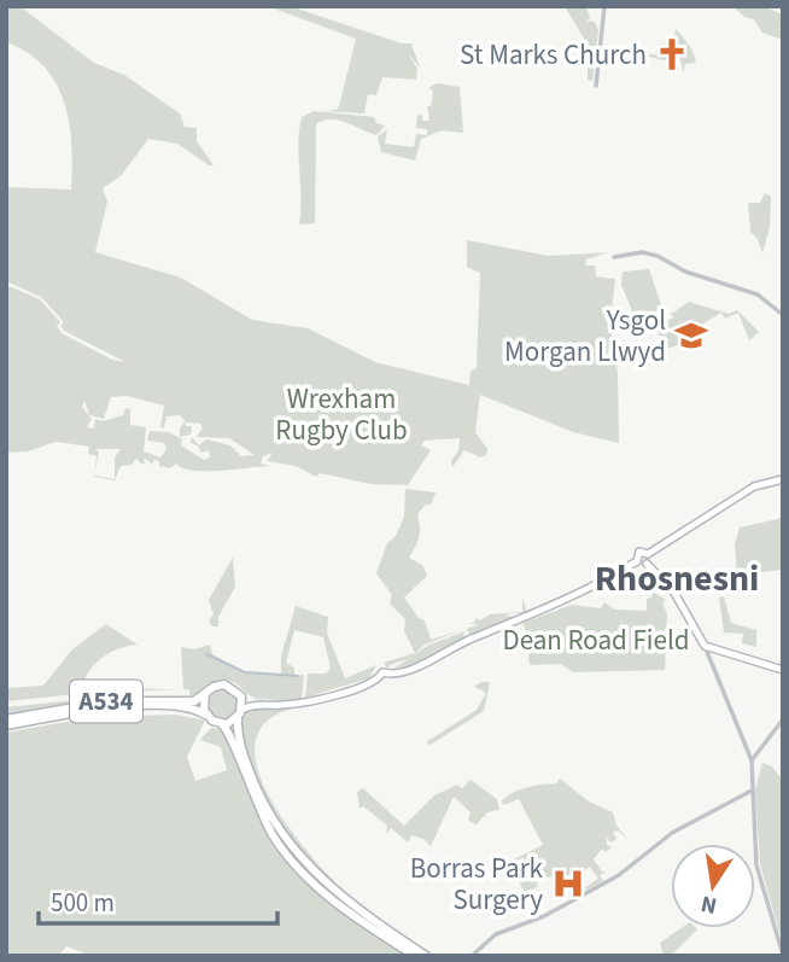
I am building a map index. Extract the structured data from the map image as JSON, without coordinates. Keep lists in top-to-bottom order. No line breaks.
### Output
{"streets":{"highway":["A534"]},"districts":["Rhosnesni"],"parks":["Wrexham Rugby Club","Dean Road Field"],"places":{"church":["St Marks Church"],"school or university":["Ysgol Morgan Llwyd"],"hospital":["Borras Park Surgery"]},"scale_bar":"500 m","north":"bottom"}
